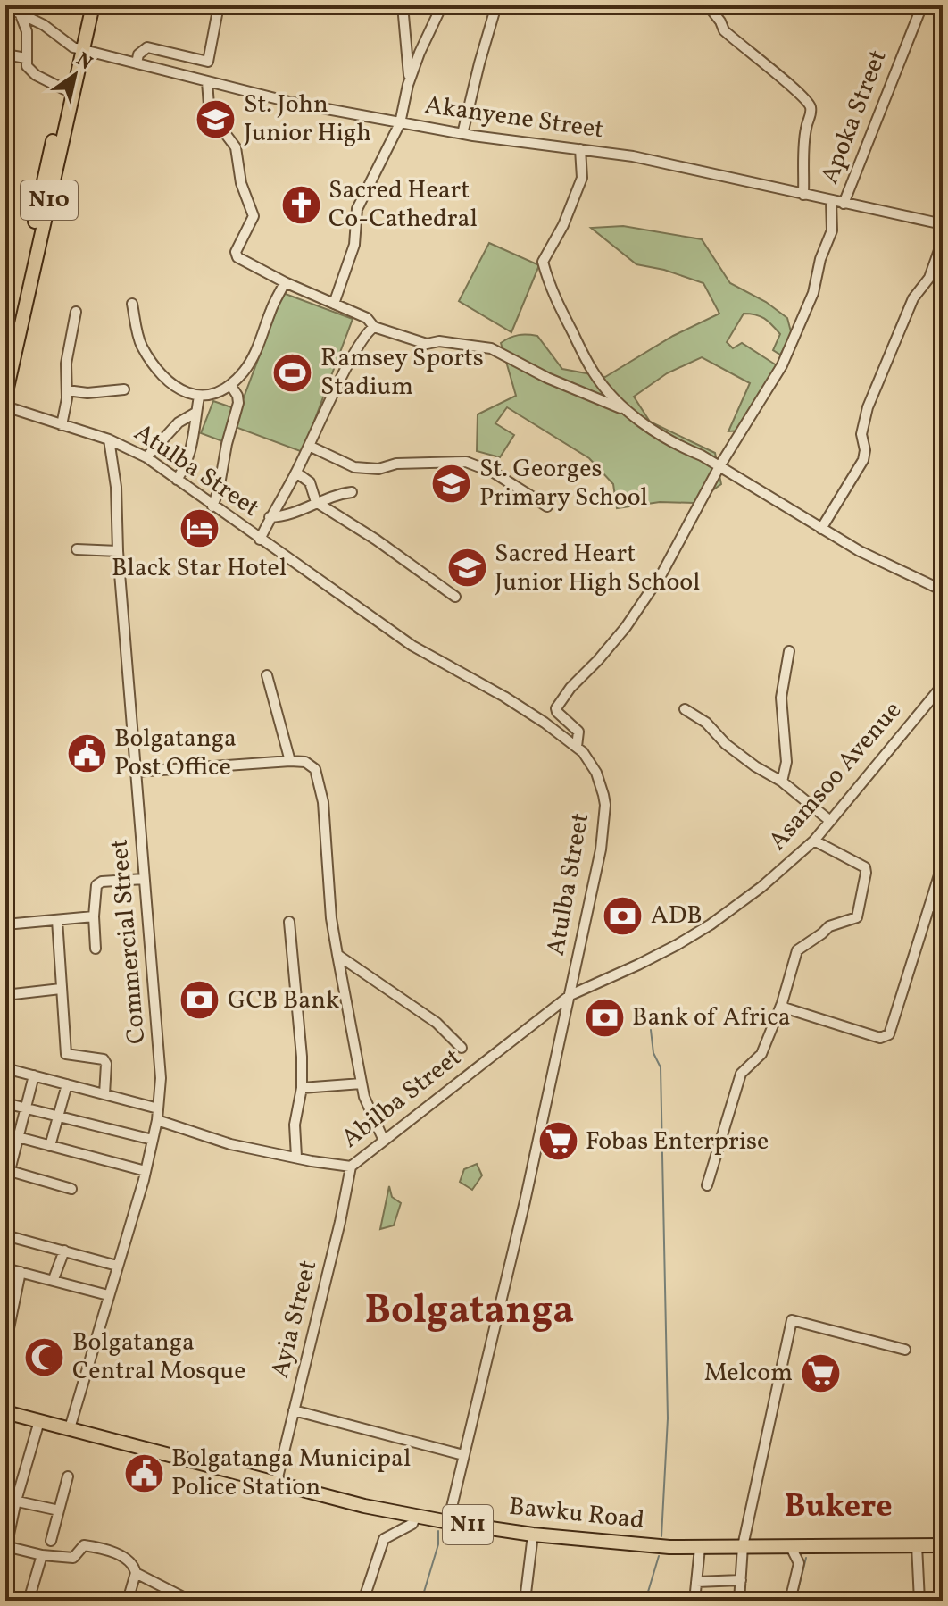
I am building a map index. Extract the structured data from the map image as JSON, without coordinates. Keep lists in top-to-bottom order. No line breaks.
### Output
{"streets":{"highway":["N10","Bawku Road","N11"],"street":["Apoka Street","Akanyene Street","Atulba Street","Asamsoo Avenue","Commercial Street","Abilba Street","Ayia Street"]},"crossings":[["Apoka Street","Akanyene Street"],["Akanyene Street","N10"],["Atulba Street","Asamsoo Avenue"],["Atulba Street","Commercial Street"],["Atulba Street","Abilba Street"],["Atulba Street","Bawku Road"],["Asamsoo Avenue","Abilba Street"],["Commercial Street","Abilba Street"],["Commercial Street","Bawku Road"],["Abilba Street","Ayia Street"],["Ayia Street","Bawku Road"]],"districts":["Bolgatanga","Bukere"],"places":{"school or university":["St. John Junior High","St. Georges Primary School","Sacred Heart Junior High School"],"church":["Sacred Heart Co-Cathedral"],"sports":["Ramsey Sports Stadium"],"hotel":["Black Star Hotel"],"public building":["Bolgatanga Post Office","Bolgatanga Municipal Police Station"],"bank":["ADB","GCB Bank","Bank of Africa"],"supermarket":["Fobas Enterprise","Melcom"],"mosque":["Bolgatanga Central Mosque"]},"north":"top right"}
